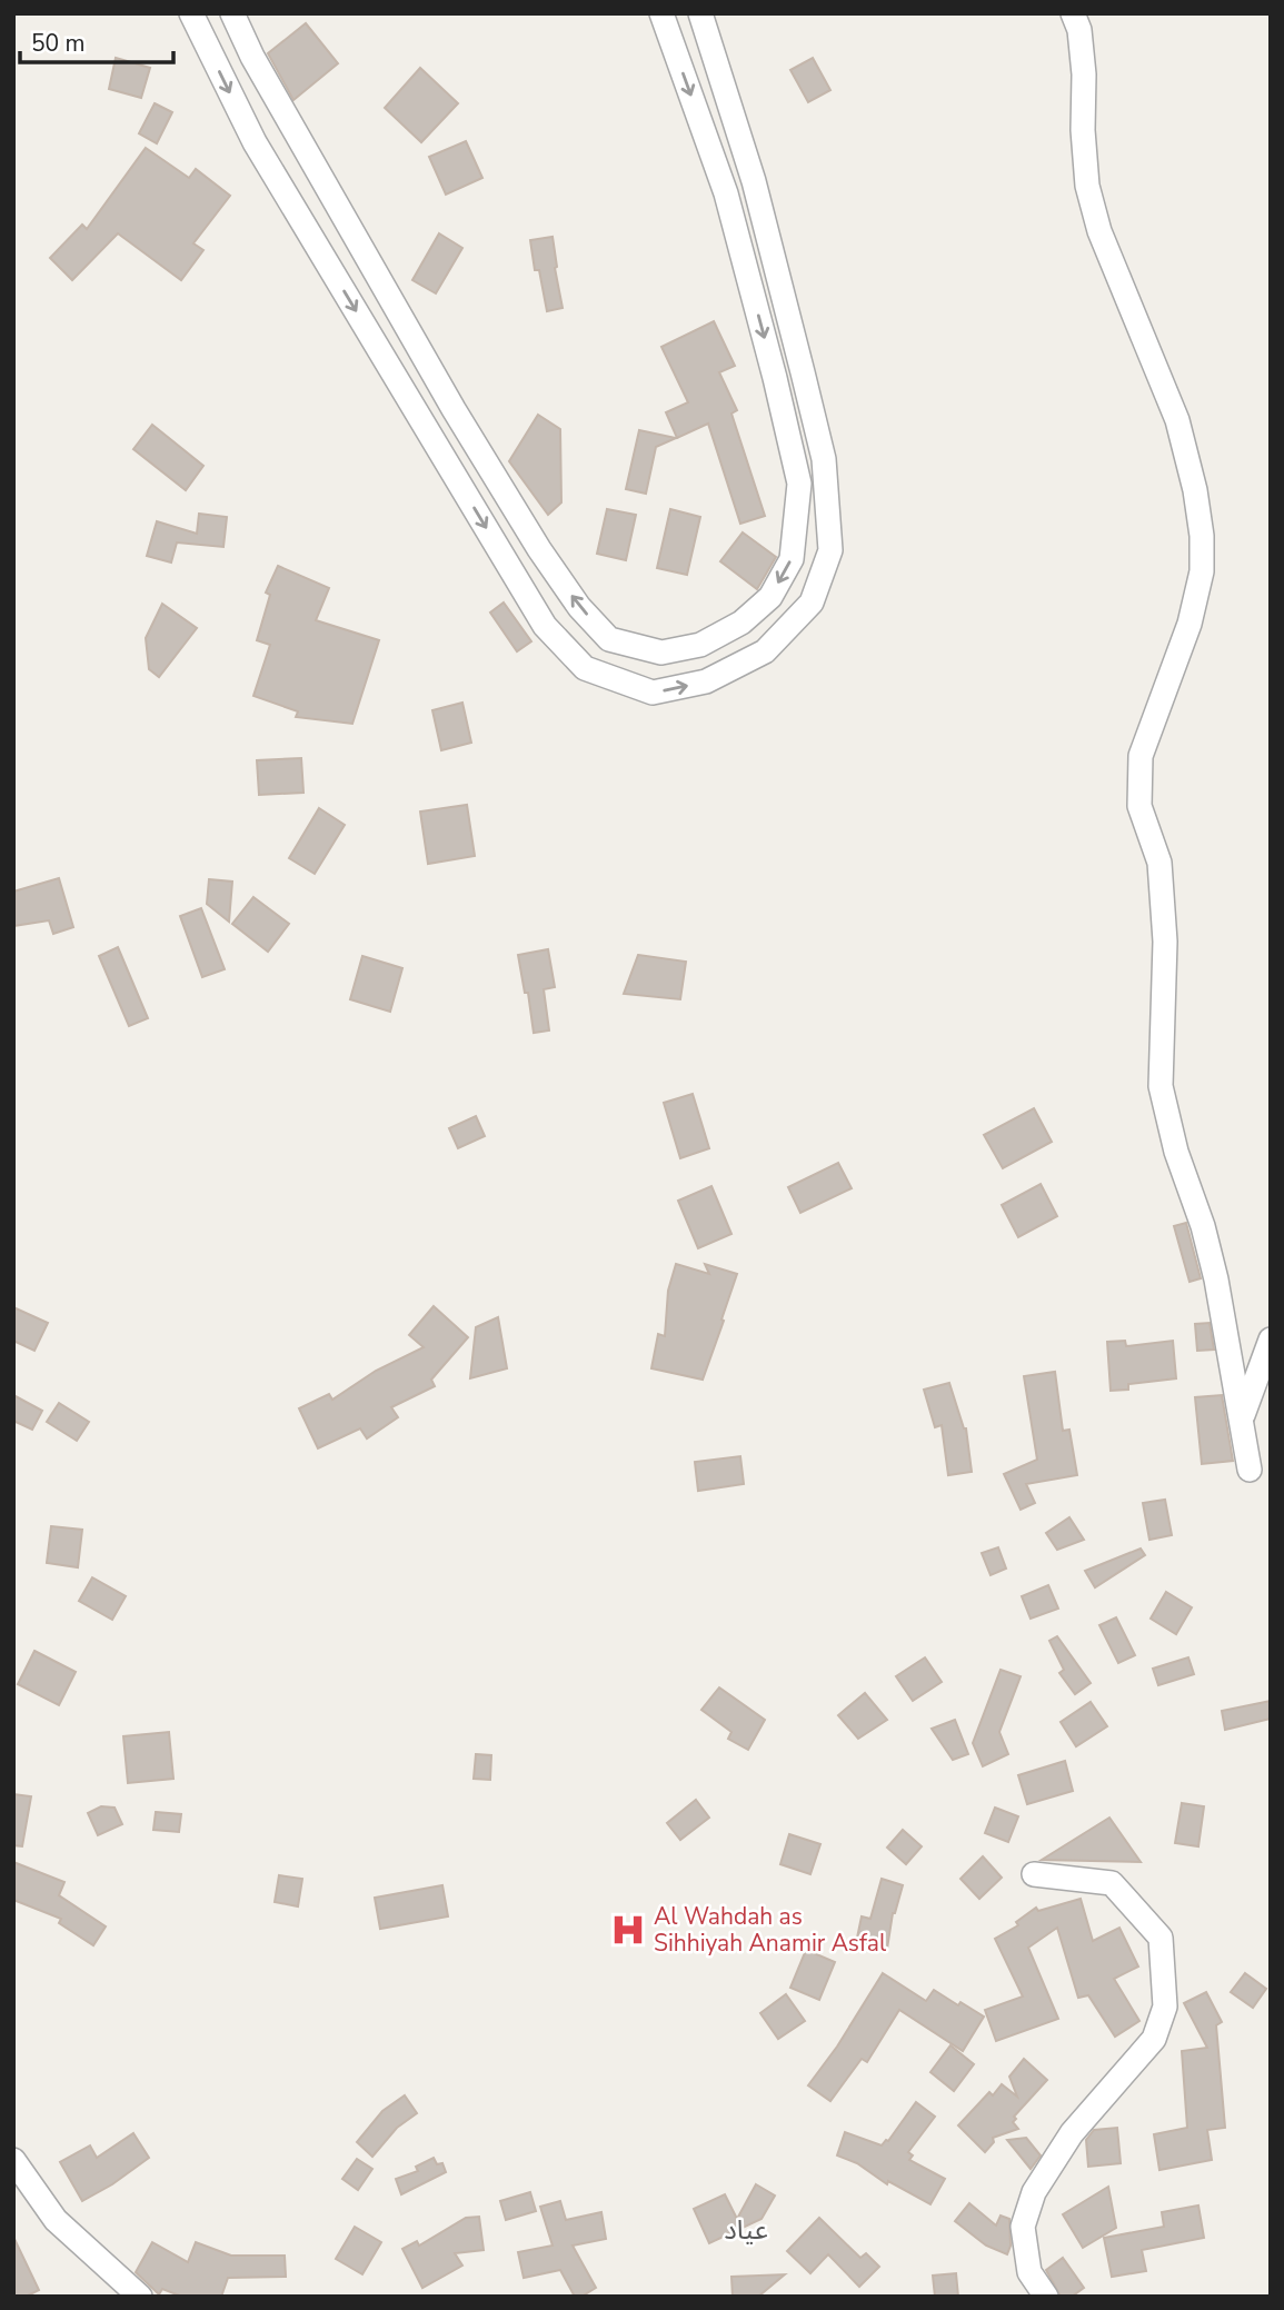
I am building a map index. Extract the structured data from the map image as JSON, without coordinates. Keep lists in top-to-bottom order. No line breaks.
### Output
{"districts":["عياد"],"places":{"hospital":["Al Wahdah as Sihhiyah Anamir Asfal"]},"scale_bar":"50 m"}
